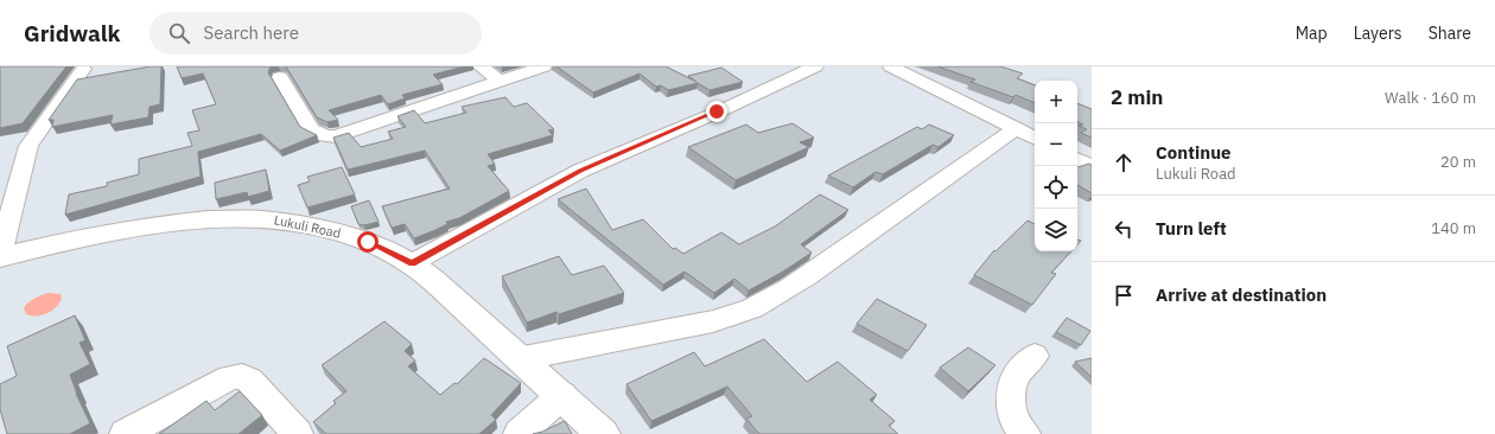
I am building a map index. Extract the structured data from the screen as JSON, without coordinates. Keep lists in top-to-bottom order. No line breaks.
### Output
{"streets":{"street":["Lukuli Road"]},"page":{"header":"Gridwalk","search":"Search here","nav":["Map","Layers","Share"],"heading":["2 min","Walk · 160 m"],"map_buttons":["+","−"],"list":[["Continue","Lukuli Road","20 m"],["Turn left","140 m"],"Arrive at destination"]}}
